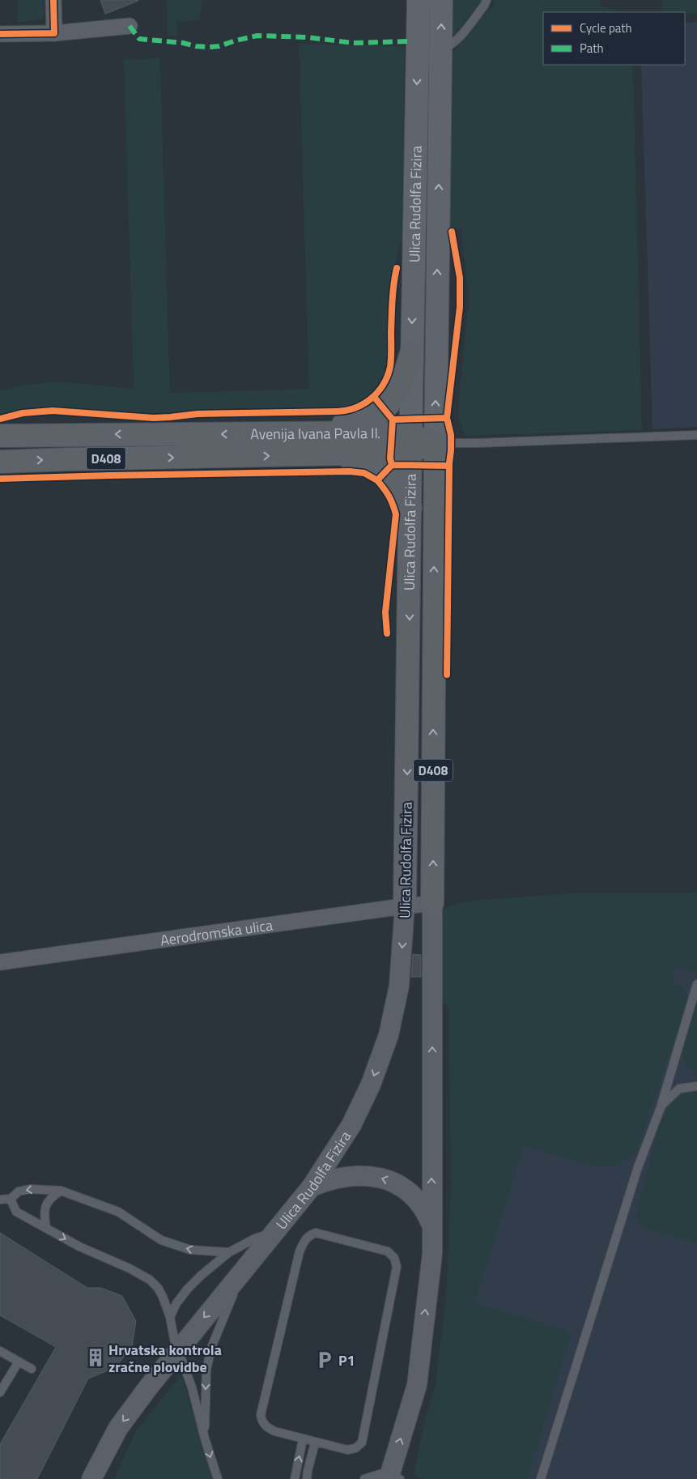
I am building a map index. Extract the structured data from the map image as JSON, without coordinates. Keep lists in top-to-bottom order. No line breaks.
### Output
{"streets":{"main road":["Ulica Rudolfa Fizira","Avenija Ivana Pavla II.","D408"],"street":["Aerodromska ulica"]},"crossings":[["Ulica Rudolfa Fizira","Avenija Ivana Pavla II."],["Ulica Rudolfa Fizira","Aerodromska ulica"]],"places":{"building":["Hrvatska kontrola zračne plovidbe"],"parking":["P1"]},"legend":["Cycle path","Path"]}
